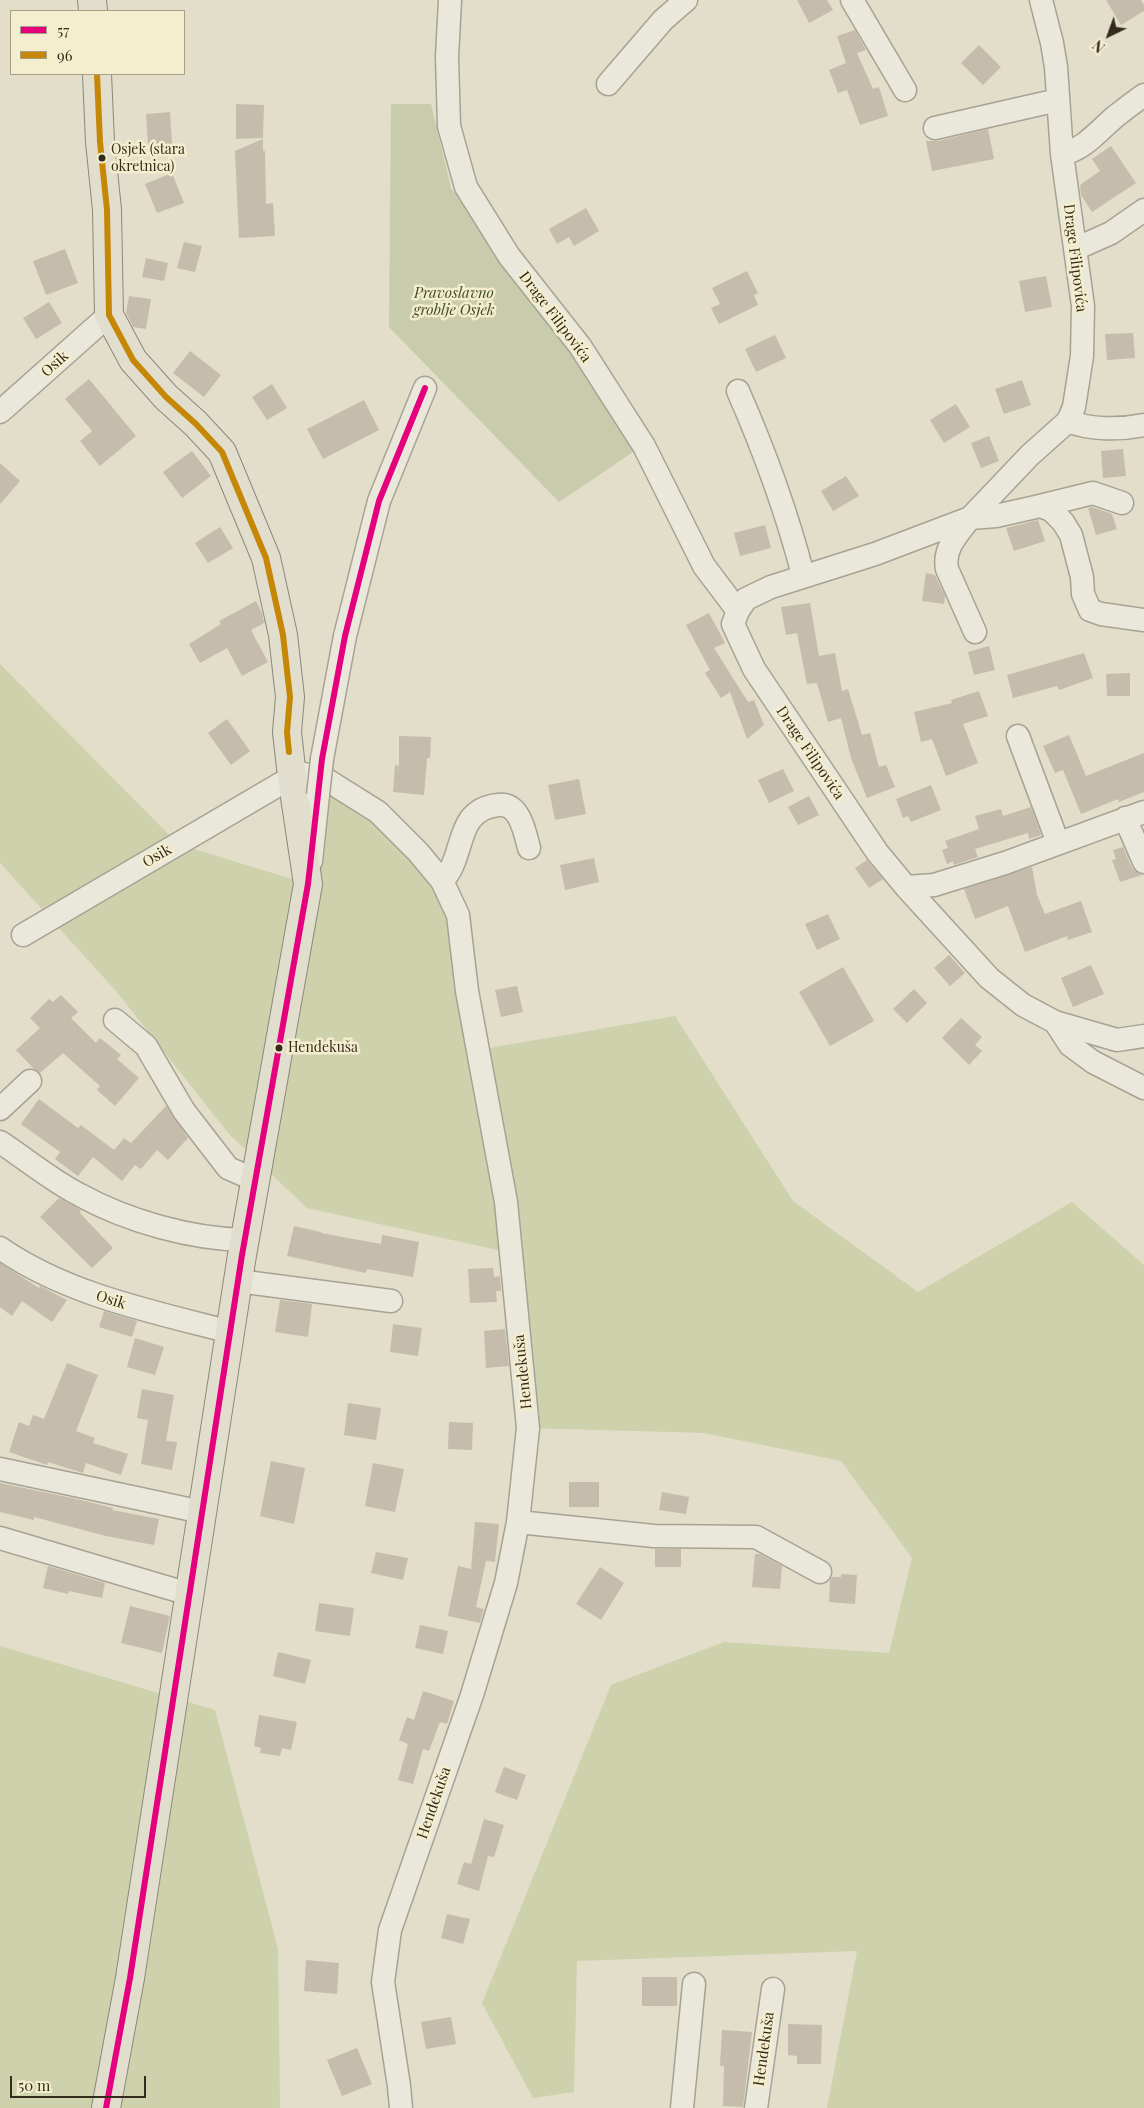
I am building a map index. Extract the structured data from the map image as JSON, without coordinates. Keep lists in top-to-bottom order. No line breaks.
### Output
{"streets":{"street":["Drage Filipovića","Osik","Hendekuša"]},"crossings":[["Osik","Hendekuša"]],"parks":["Pravoslavno groblje Osjek"],"places":["Osjek (stara okretnica)","Hendekuša"],"lines":["transit line 96","transit line 57"],"legend":["57","96"],"scale_bar":"50 m","north":"bottom left"}
